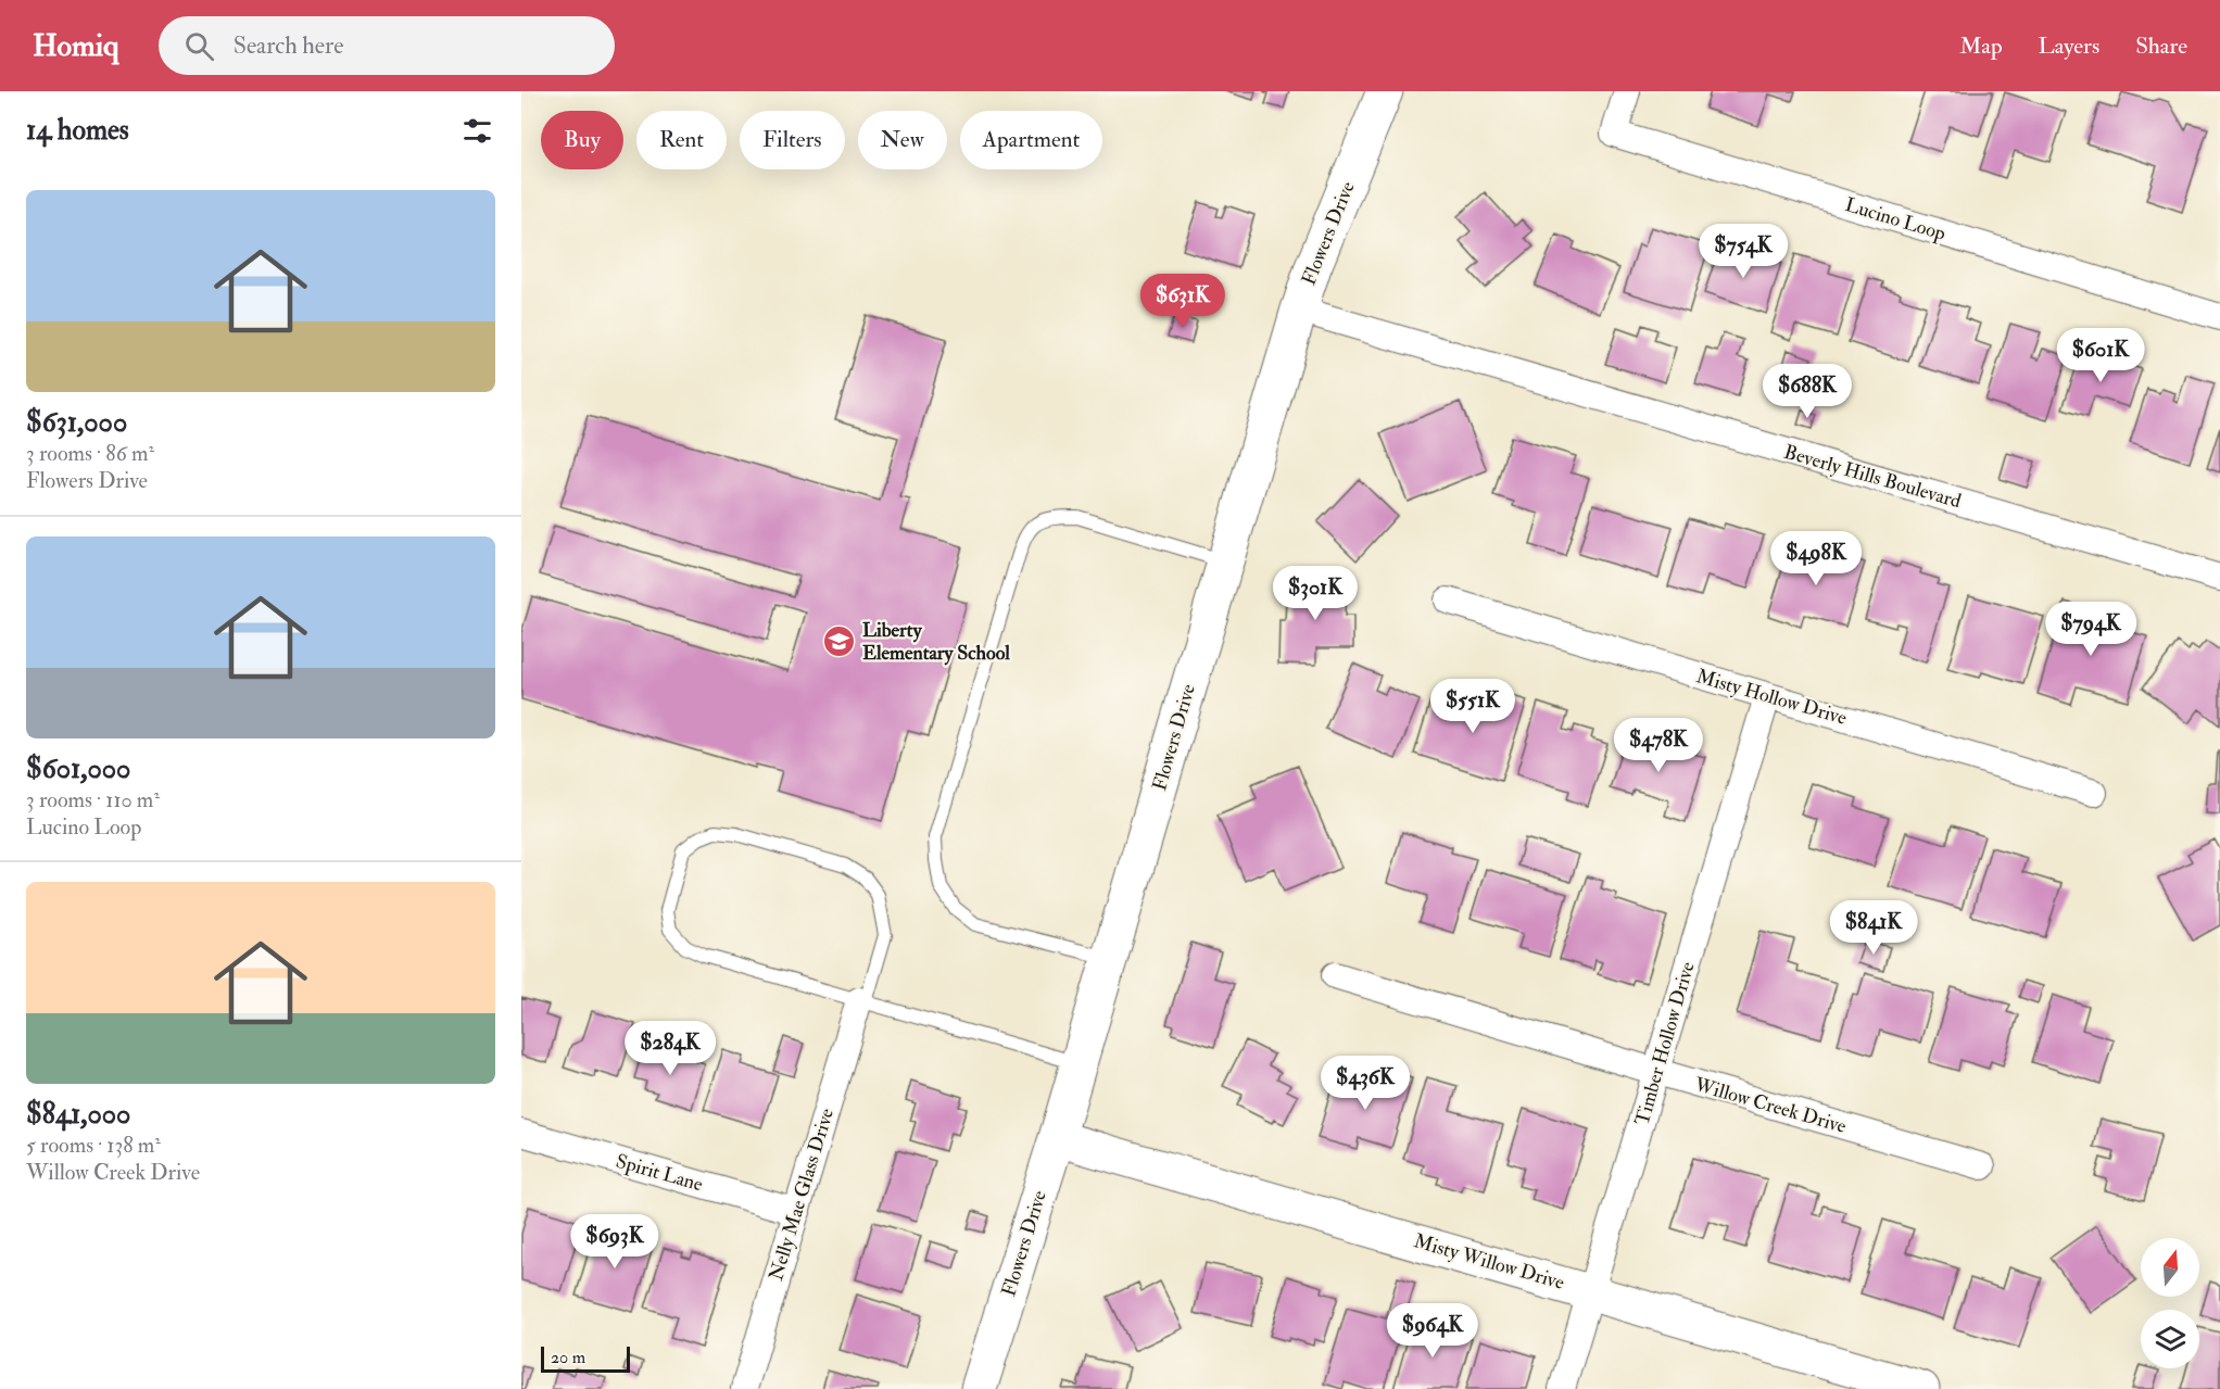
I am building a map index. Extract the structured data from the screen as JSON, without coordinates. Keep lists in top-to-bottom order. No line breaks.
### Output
{"streets":{"street":["Lucino Loop","Flowers Drive","Beverly Hills Boulevard","Misty Hollow Drive","Timber Hollow Drive","Willow Creek Drive","Spirit Lane","Nelly Mae Glass Drive","Misty Willow Drive"]},"crossings":[["Flowers Drive","Beverly Hills Boulevard"],["Flowers Drive","Misty Willow Drive"],["Misty Hollow Drive","Timber Hollow Drive"],["Timber Hollow Drive","Willow Creek Drive"],["Timber Hollow Drive","Misty Willow Drive"],["Spirit Lane","Nelly Mae Glass Drive"]],"places":{"school or university":["Liberty Elementary School"]},"scale_bar":"20 m","north":"top","page":{"header":"Homiq","search":"Search here","nav":["Map","Layers","Share"],"heading":"14 homes","chip":["Buy","Rent","Filters","New","Apartment"],"list":[{"name":"$631,000","note":"3 rooms · 86 m² · Flowers Drive"},{"name":"$601,000","note":"3 rooms · 110 m² · Lucino Loop"},{"name":"$841,000","note":"5 rooms · 138 m² · Willow Creek Drive"}],"price":["$754K","$631K","$601K","$688K","$498K","$301K","$794K","$551K","$478K","$841K","$284K","$436K","$693K","$964K"],"scale":"20 m"}}
